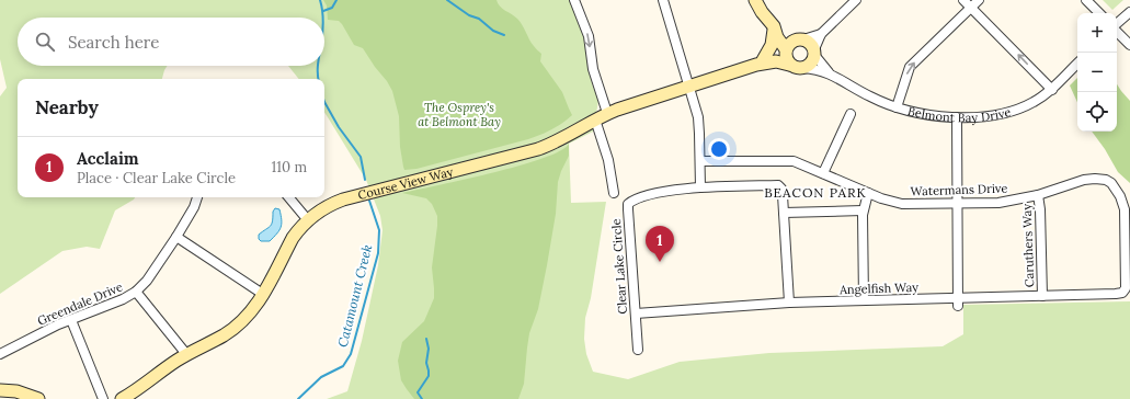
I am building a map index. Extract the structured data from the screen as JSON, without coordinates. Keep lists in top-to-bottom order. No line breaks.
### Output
{"streets":{"street":["Belmont Bay Drive","Course View Way","Watermans Drive","Caruthers Way","Clear Lake Circle","Angelfish Way","Greendale Drive"]},"crossings":[["Belmont Bay Drive","Course View Way"],["Watermans Drive","Caruthers Way"],["Watermans Drive","Angelfish Way"],["Caruthers Way","Angelfish Way"],["Clear Lake Circle","Angelfish Way"]],"districts":["BEACON PARK"],"water":["Catamount Creek"],"parks":["The Osprey's at Belmont Bay"],"page":{"map_buttons":["+","−"],"search":"Search here","heading":"Nearby","list":[{"mark":"1","name":"Acclaim","note":"Place · Clear Lake Circle","value":"110 m"}],"pins":"1"}}
